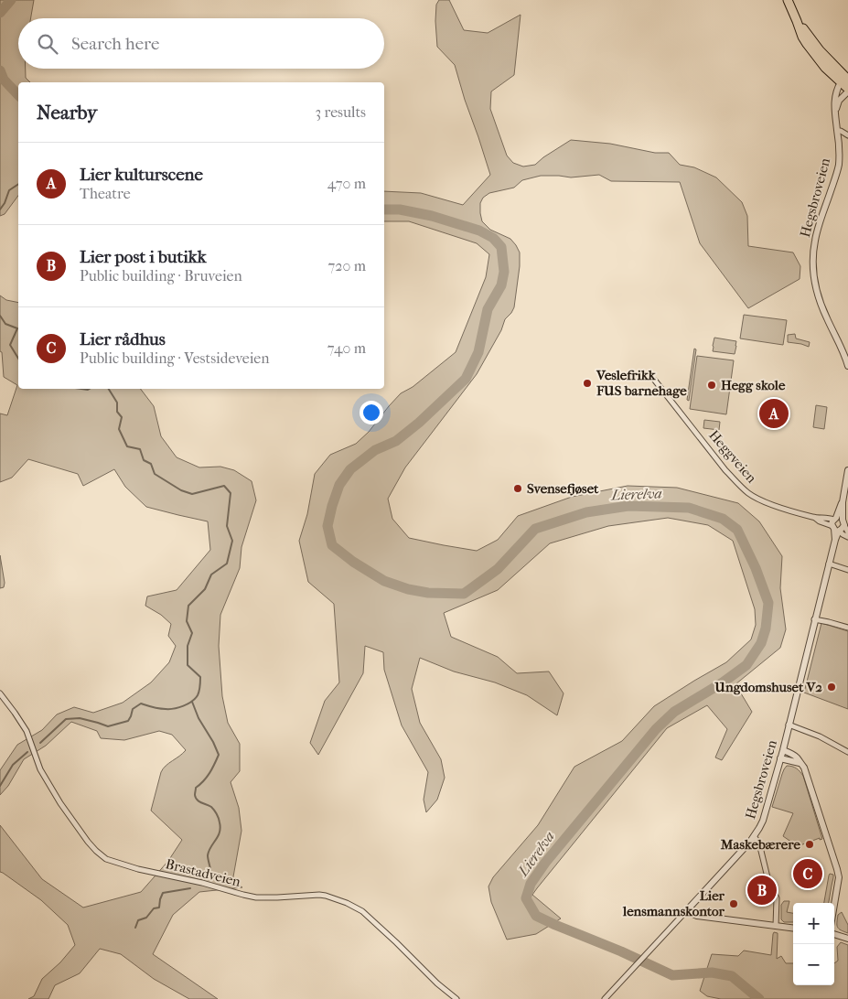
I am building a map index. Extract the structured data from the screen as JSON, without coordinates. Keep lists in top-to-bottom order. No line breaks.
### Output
{"streets":{"street":["Hegsbroveien","Heggveien","Brastadveien"]},"crossings":[["Hegsbroveien","Heggveien"]],"water":["Lierelva"],"places":["Veslefrikk FUS barnehage","Hegg skole","Svensefjøset","Ungdomshuset V2","Maskebærere","Lier lensmannskontor"],"page":{"search":"Search here","heading":["Nearby","3 results"],"list":[{"mark":"A","name":"Lier kulturscene","note":"Theatre","value":"470 m"},{"mark":"B","name":"Lier post i butikk","note":"Public building · Bruveien","value":"720 m"},{"mark":"C","name":"Lier rådhus","note":"Public building · Vestsideveien","value":"740 m"}],"pins":["A","C","B"],"map_buttons":["+","−"]}}
